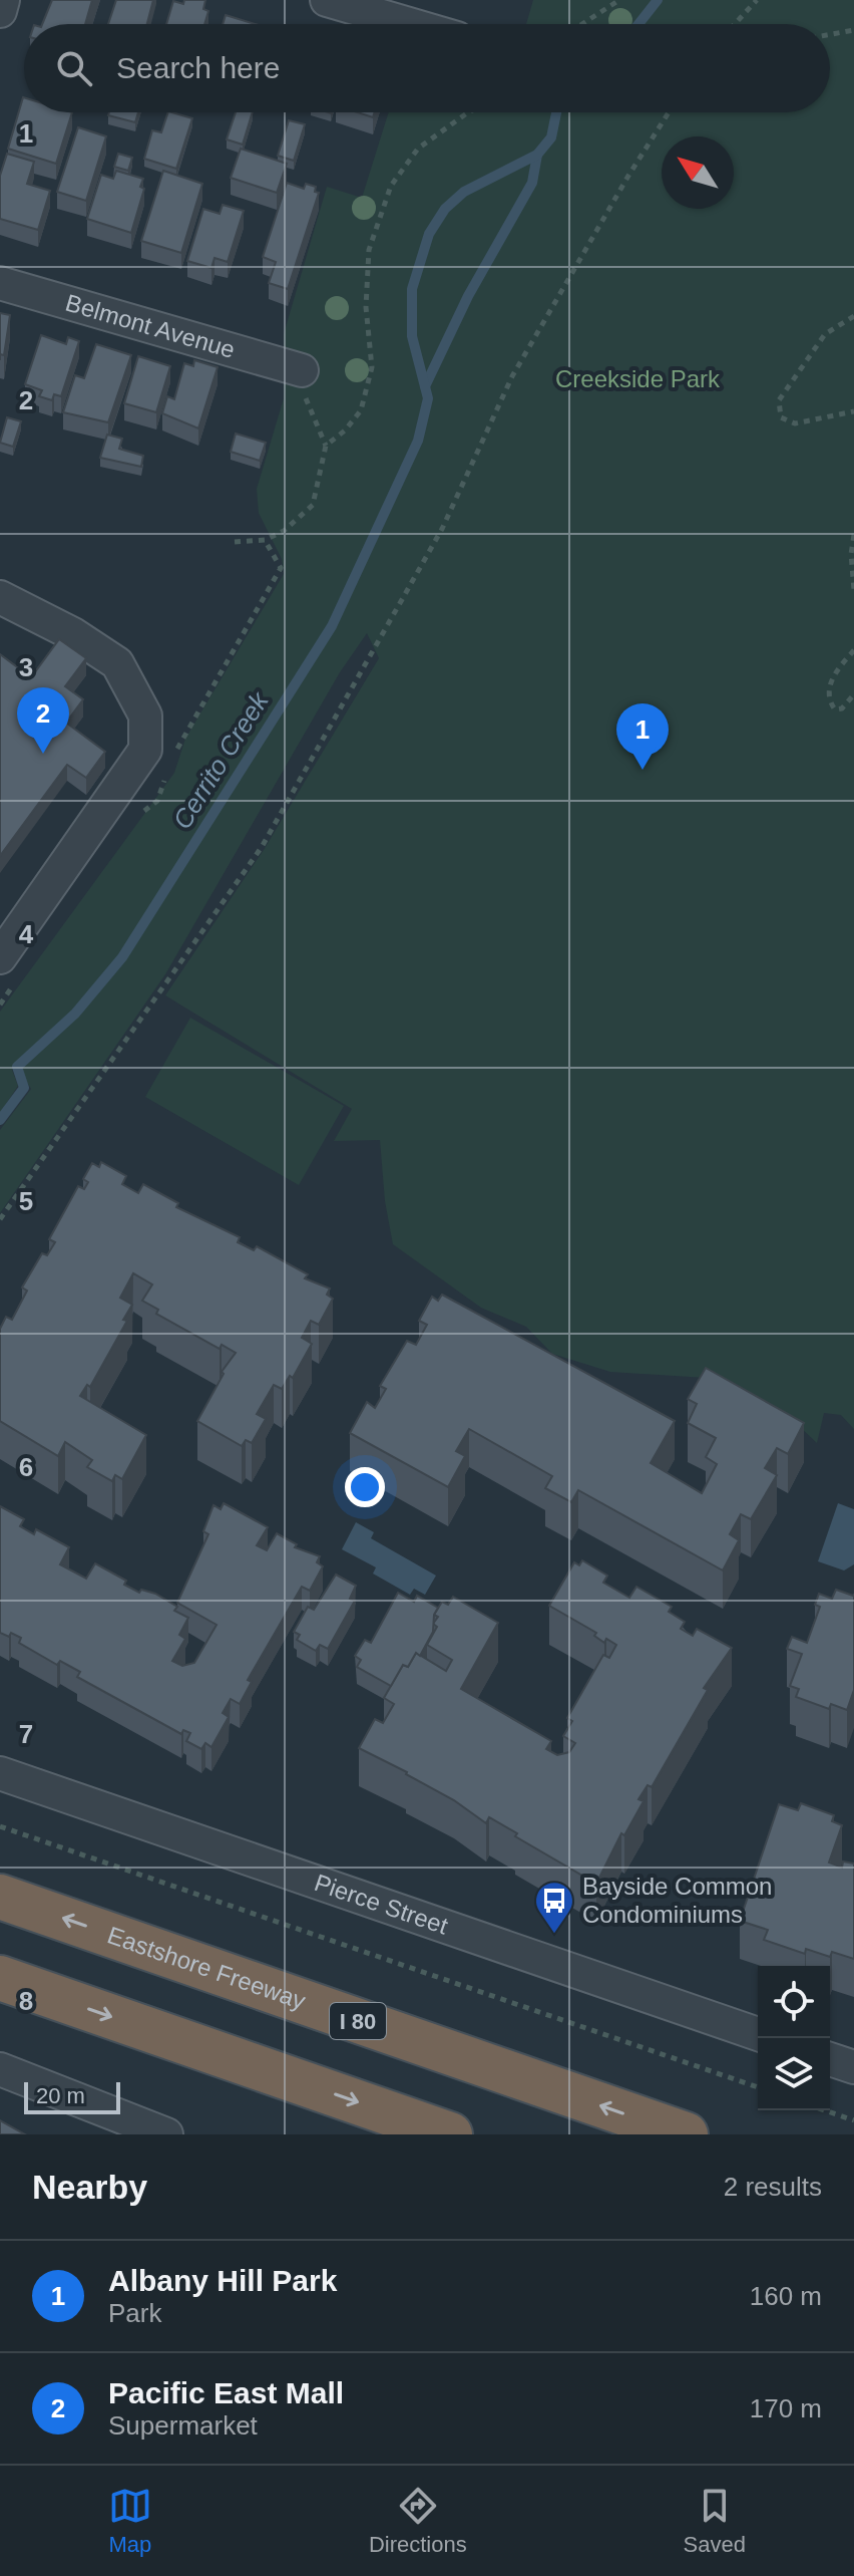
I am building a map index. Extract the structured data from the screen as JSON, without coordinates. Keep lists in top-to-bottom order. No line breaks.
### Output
{"streets":{"highway":["Eastshore Freeway","I 80"],"street":["Belmont Avenue","Pierce Street"]},"water":["Cerrito Creek"],"parks":["Creekside Park"],"places":{"bus stop":["Bayside Common Condominiums"]},"scale_bar":"20 m","north":"top left","page":{"search":"Search here","pins":["2","1"],"scale":"20 m","heading":["Nearby","2 results"],"list":[{"mark":"1","name":"Albany Hill Park","note":"Park","value":"160 m"},{"mark":"2","name":"Pacific East Mall","note":"Supermarket","value":"170 m"}],"nav":["Map","Directions","Saved"]},"grid":{"rows":["1","2","3","4","5","6","7","8"]}}
